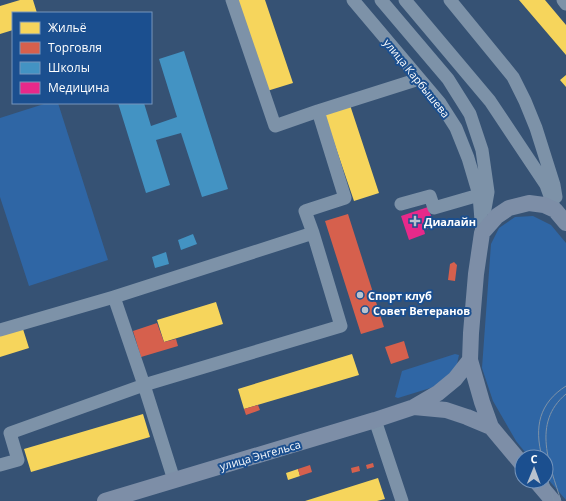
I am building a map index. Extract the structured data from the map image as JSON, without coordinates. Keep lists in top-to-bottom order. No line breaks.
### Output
{"streets":{"main road":["улица Карбышева","улица Энгельса"]},"crossings":[["улица Карбышева","улица Энгельса"]],"places":{"health":["Диалайн"],"other":["Спорт клуб","Совет Ветеранов"]},"legend":["Жильё","Торговля","Школы","Медицина"],"north":"top"}
